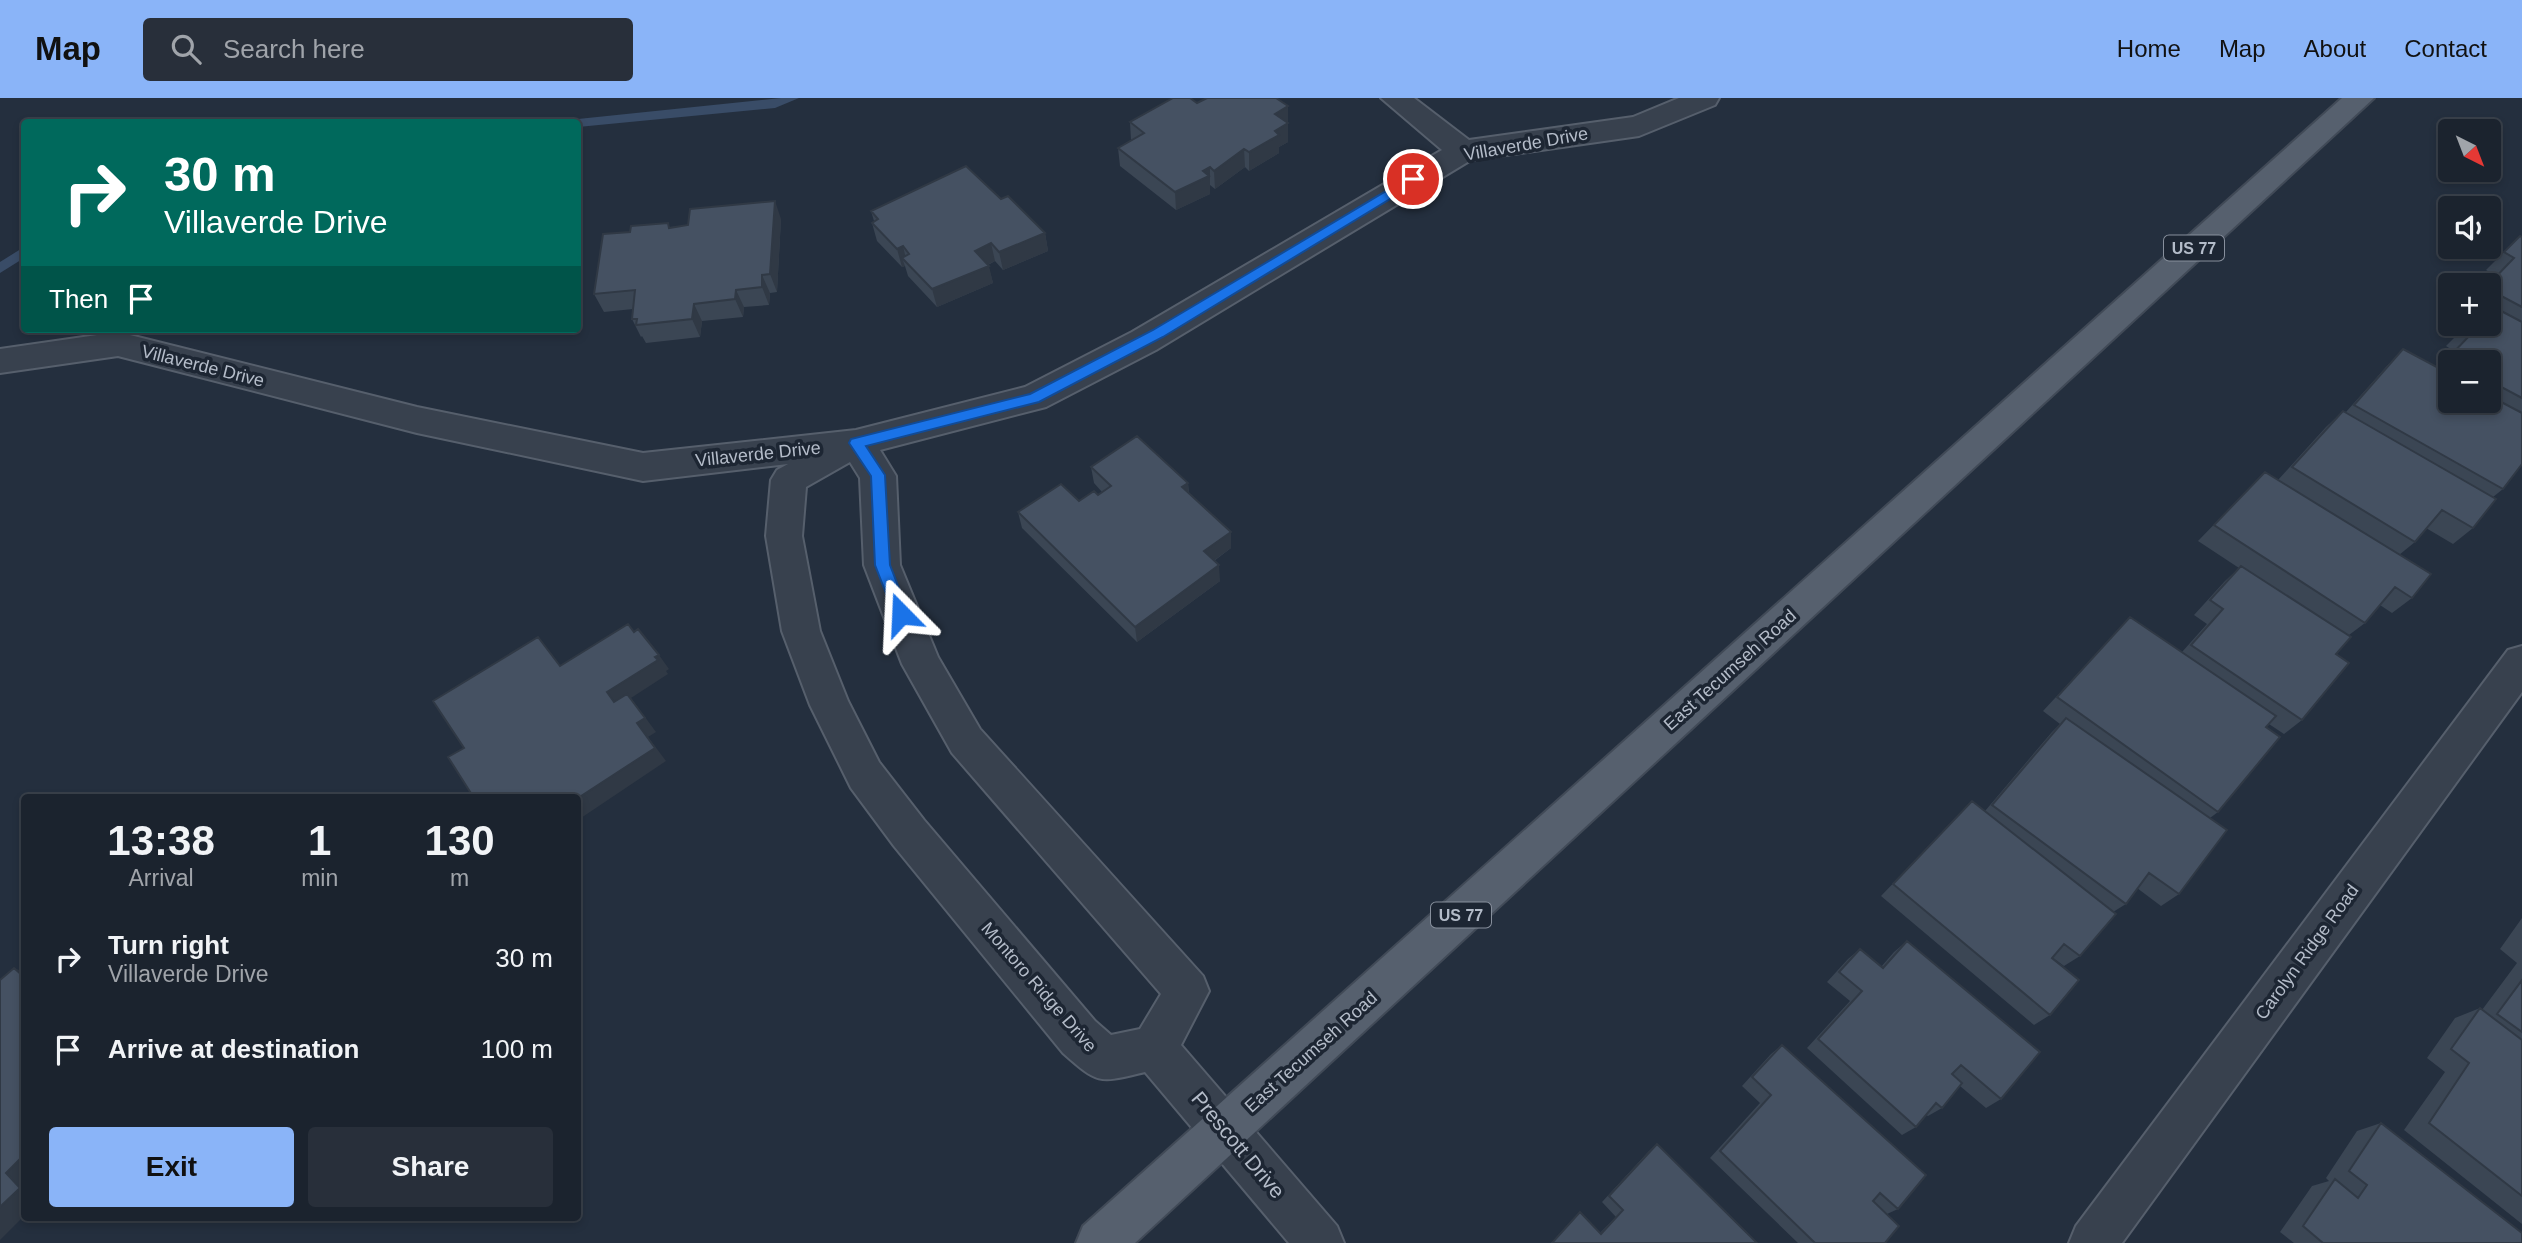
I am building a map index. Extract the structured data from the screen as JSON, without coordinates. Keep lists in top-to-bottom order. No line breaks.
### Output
{"streets":{"main road":["US 77","East Tecumseh Road"],"street":["Villaverde Drive","Carolyn Ridge Road","Montoro Ridge Drive","Prescott Drive"]},"crossings":[["Villaverde Drive","Montoro Ridge Drive"],["East Tecumseh Road","Prescott Drive"],["Montoro Ridge Drive","Prescott Drive"]],"north":"bottom right","page":{"header":"Map","search":"Search here","nav":["Home","Map","About","Contact"],"map_buttons":["+","−"],"turn":["30 m","Villaverde Drive"],"then":"Then","eta":["13:38","Arrival","1","min","130","m"],"list":[{"name":"Turn right","note":"Villaverde Drive","value":"30 m"},{"name":"Arrive at destination","value":"100 m"}],"buttons":["Exit","Share"]}}
